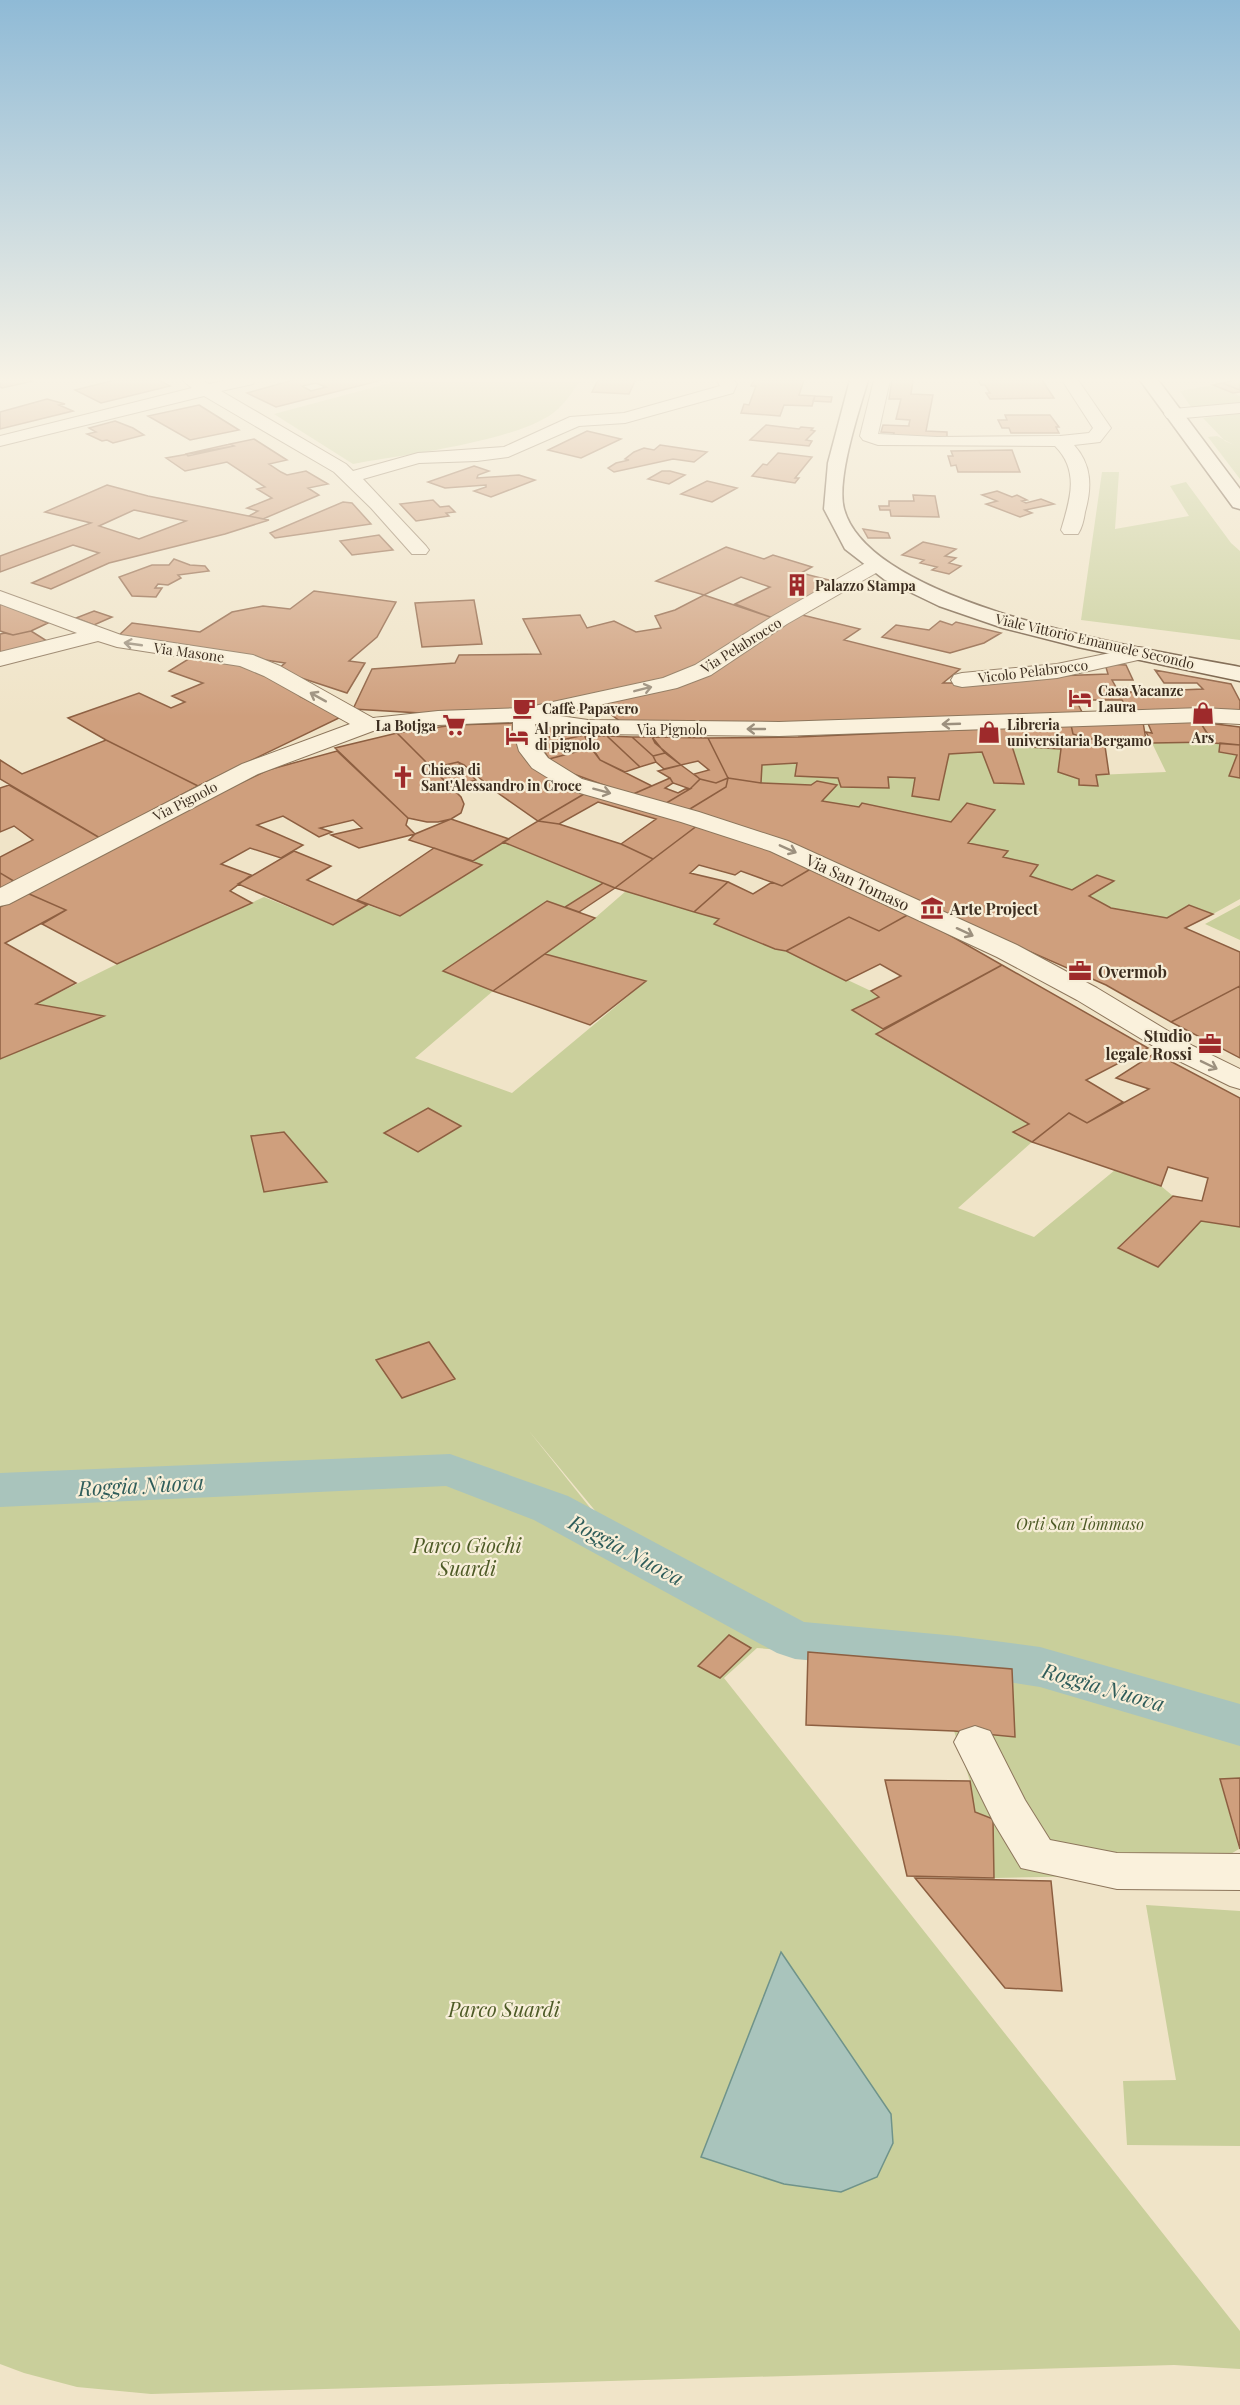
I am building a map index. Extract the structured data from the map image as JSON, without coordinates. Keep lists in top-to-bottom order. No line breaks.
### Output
{"streets":{"street":["Viale Vittorio Emanuele Secondo","Via Pelabrocco","Via Masone","Vicolo Pelabrocco","Via Pignolo","Via San Tomaso"]},"crossings":[["Viale Vittorio Emanuele Secondo","Via Pelabrocco"],["Viale Vittorio Emanuele Secondo","Vicolo Pelabrocco"],["Via Pelabrocco","Via Pignolo"],["Via Pelabrocco","Via San Tomaso"],["Via Masone","Via Pignolo"],["Via Pignolo","Via San Tomaso"]],"one_way":["Via Pelabrocco","Via Masone","Via Pignolo","Via San Tomaso"],"water":["Roggia Nuova"],"parks":["Orti San Tommaso","Parco Giochi Suardi","Parco Suardi"],"places":{"building":["Palazzo Stampa"],"hotel":["Casa Vacanze Laura","Al principato di pignolo"],"cafe":["Caffè Papavero"],"shop":["Ars","Libreria universitaria Bergamo"],"supermarket":["La Botjga"],"church":["Chiesa di Sant'Alessandro in Croce"],"museum":["Arte Project"],"office":["Overmob","Studio legale Rossi"]}}
